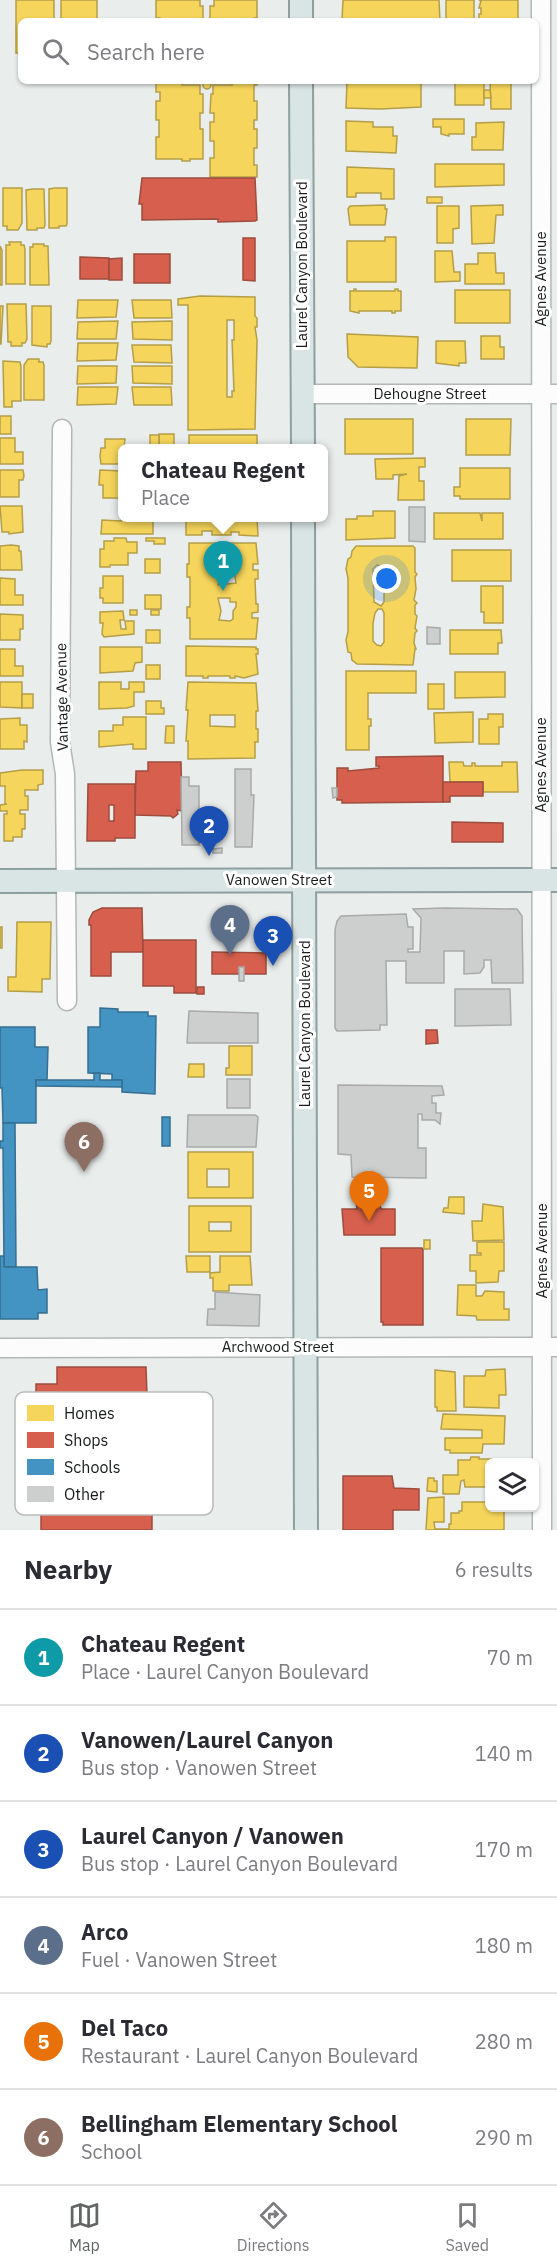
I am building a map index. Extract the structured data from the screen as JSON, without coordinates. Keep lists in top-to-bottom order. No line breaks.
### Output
{"streets":{"main road":["Laurel Canyon Boulevard","Vanowen Street"],"street":["Agnes Avenue","Dehougne Street","Vantage Avenue","Archwood Street"]},"crossings":[["Laurel Canyon Boulevard","Dehougne Street"],["Laurel Canyon Boulevard","Vanowen Street"],["Laurel Canyon Boulevard","Archwood Street"],["Agnes Avenue","Dehougne Street"],["Agnes Avenue","Vanowen Street"],["Agnes Avenue","Archwood Street"],["Vantage Avenue","Vanowen Street"]],"legend":["Homes","Shops","Schools","Other"],"page":{"search":"Search here","popup":["Chateau Regent","Place"],"pins":["1","2","4","3","6","5"],"heading":["Nearby","6 results"],"list":[{"mark":"1","name":"Chateau Regent","note":"Place · Laurel Canyon Boulevard","value":"70 m"},{"mark":"2","name":"Vanowen/Laurel Canyon","note":"Bus stop · Vanowen Street","value":"140 m"},{"mark":"3","name":"Laurel Canyon / Vanowen","note":"Bus stop · Laurel Canyon Boulevard","value":"170 m"},{"mark":"4","name":"Arco","note":"Fuel · Vanowen Street","value":"180 m"},{"mark":"5","name":"Del Taco","note":"Restaurant · Laurel Canyon Boulevard","value":"280 m"},{"mark":"6","name":"Bellingham Elementary School","note":"School","value":"290 m"}],"nav":["Map","Directions","Saved"]}}
